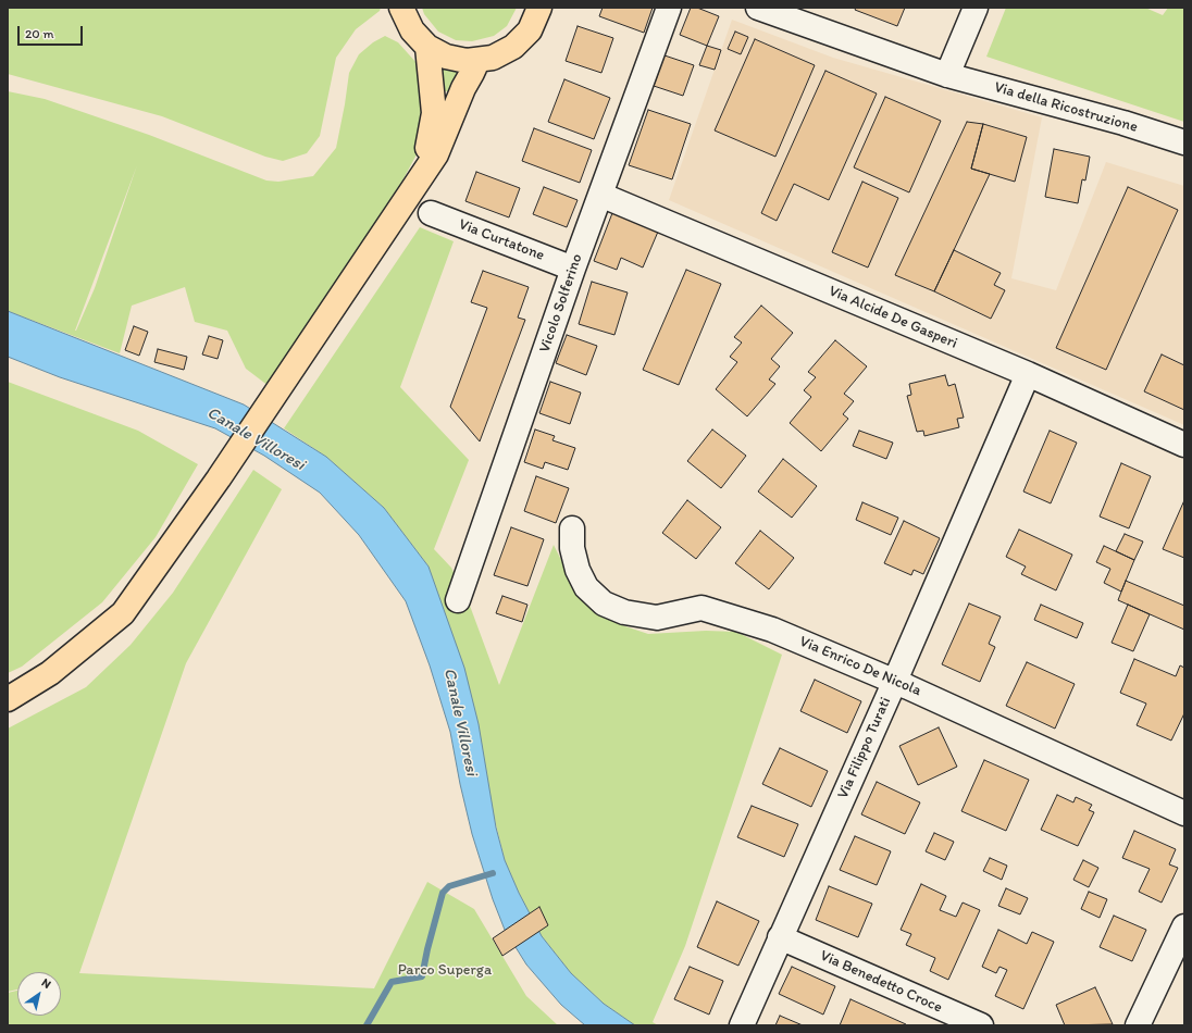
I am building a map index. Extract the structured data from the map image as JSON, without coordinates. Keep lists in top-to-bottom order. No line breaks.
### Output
{"streets":{"street":["Via della Ricostruzione","Via Curtatone","Vicolo Solferino","Via Alcide De Gasperi","Via Enrico De Nicola","Via Filippo Turati","Via Benedetto Croce"]},"crossings":[["Via Curtatone","Vicolo Solferino"],["Vicolo Solferino","Via Alcide De Gasperi"],["Via Alcide De Gasperi","Via Filippo Turati"],["Via Enrico De Nicola","Via Filippo Turati"],["Via Filippo Turati","Via Benedetto Croce"]],"water":["Canale Villoresi"],"parks":["Parco Superga"],"scale_bar":"20 m","north":"top right"}
